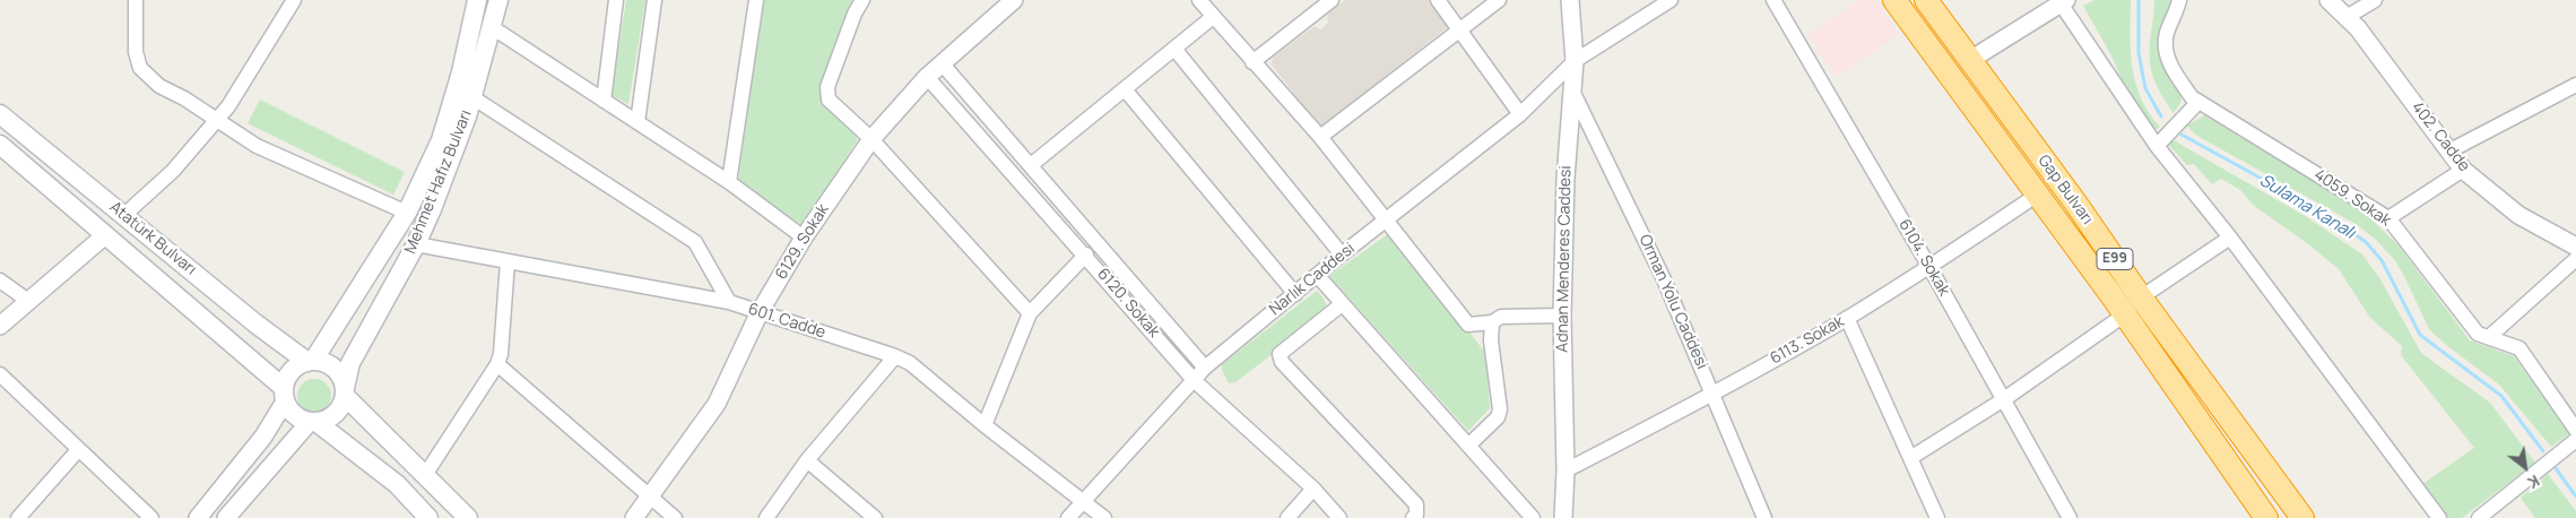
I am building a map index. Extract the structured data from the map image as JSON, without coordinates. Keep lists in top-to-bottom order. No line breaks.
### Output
{"streets":{"highway":["Gap Bulvarı","E99"],"main road":["Mehmet Hafız Bulvarı","Atatürk Bulvarı"],"street":["402. Cadde","4059. Sokak","6129. Sokak","6104. Sokak","Adnan Menderes Caddesi","Narlık Caddesi","Orman Yolu Caddesi","6120. Sokak","601. Cadde","6113. Sokak"]},"crossings":[["Mehmet Hafız Bulvarı","Atatürk Bulvarı"],["Mehmet Hafız Bulvarı","601. Cadde"],["Gap Bulvarı","6113. Sokak"],["6129. Sokak","6120. Sokak"],["6129. Sokak","601. Cadde"],["6104. Sokak","6113. Sokak"],["Adnan Menderes Caddesi","Narlık Caddesi"],["Adnan Menderes Caddesi","Orman Yolu Caddesi"],["Adnan Menderes Caddesi","6113. Sokak"],["Narlık Caddesi","6120. Sokak"],["Narlık Caddesi","601. Cadde"],["Orman Yolu Caddesi","6113. Sokak"]],"water":["Sulama Kanalı"],"north":"bottom right"}
